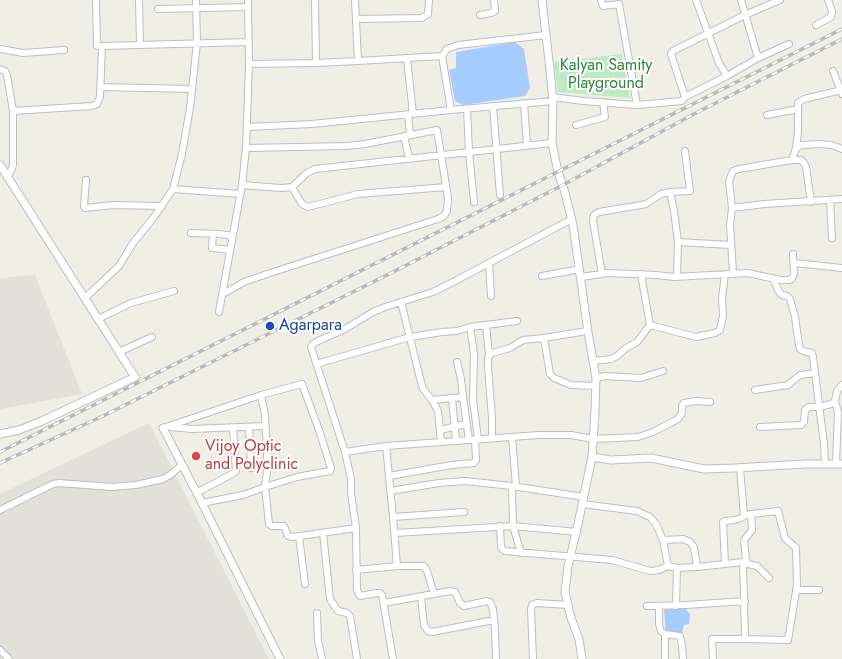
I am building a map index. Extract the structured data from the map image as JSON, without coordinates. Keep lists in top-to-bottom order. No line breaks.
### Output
{"parks":["Kalyan Samity Playground"],"places":["Agarpara","Vijoy Optic and Polyclinic"]}
